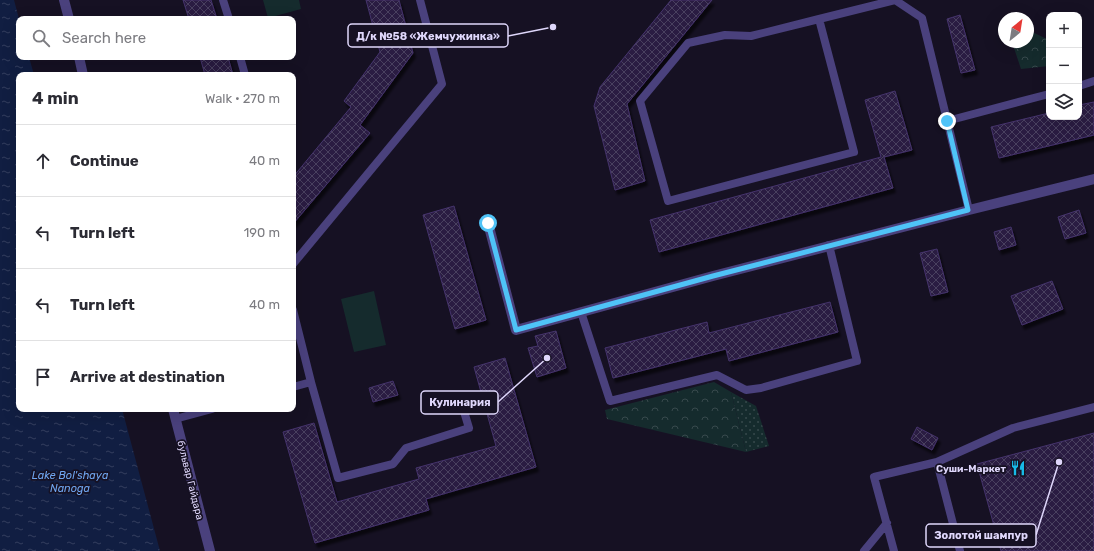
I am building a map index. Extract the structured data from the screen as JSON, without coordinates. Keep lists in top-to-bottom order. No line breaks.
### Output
{"streets":{"street":["бульвар Гайдара"]},"water":["Lake Bol'shaya Nanoga"],"places":{"other":["Д/к №58 «Жемчужинка»","Кулинария","Золотой шампур"],"restaurant":["Суши-Маркет"]},"north":"top right","page":{"map_buttons":["+","−"],"search":"Search here","heading":["4 min","Walk · 270 m"],"list":[["Continue","40 m"],["Turn left","190 m"],["Turn left","40 m"],"Arrive at destination"]}}
